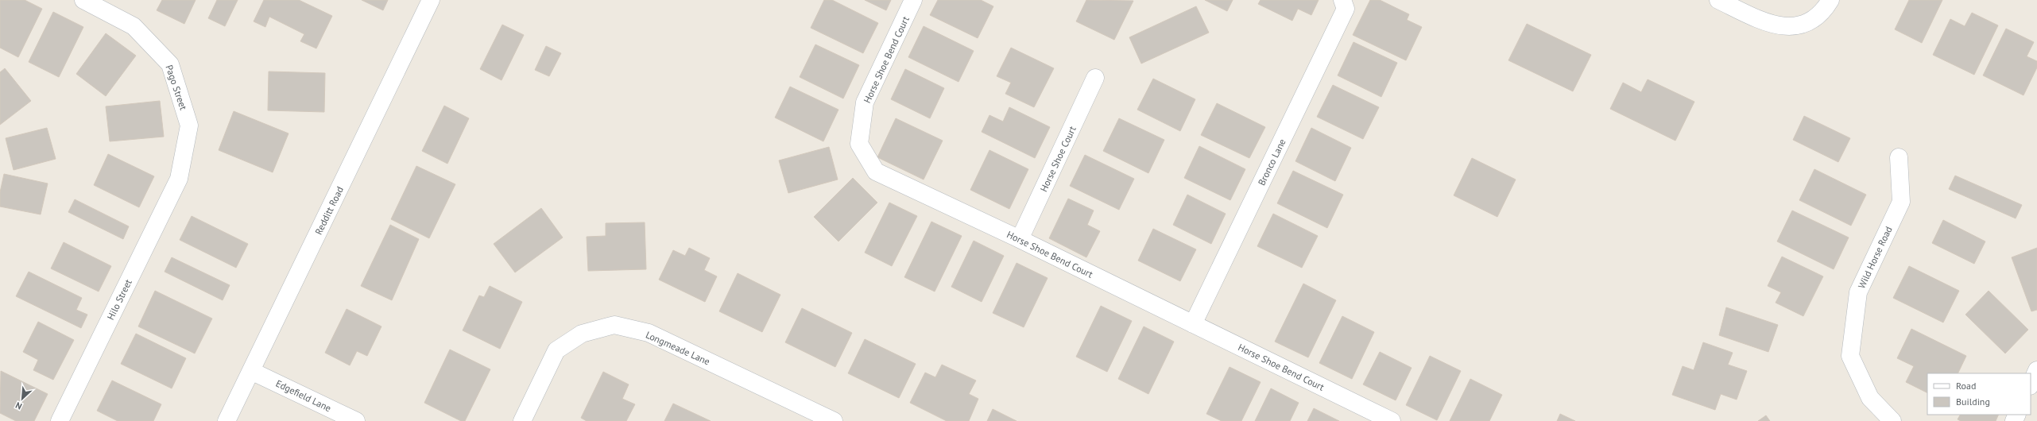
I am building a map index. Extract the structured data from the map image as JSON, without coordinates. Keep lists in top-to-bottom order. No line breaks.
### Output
{"streets":{"street":["Horse Shoe Bend Court","Pago Street","Horse Shoe Court","Bronco Lane","Redditt Road","Wild Horse Road","Hilo Street","Longmeade Lane","Edgefield Lane"]},"crossings":[["Horse Shoe Bend Court","Horse Shoe Court"],["Horse Shoe Bend Court","Bronco Lane"],["Pago Street","Hilo Street"],["Redditt Road","Edgefield Lane"]],"legend":["Road","Building"],"north":"bottom left"}
